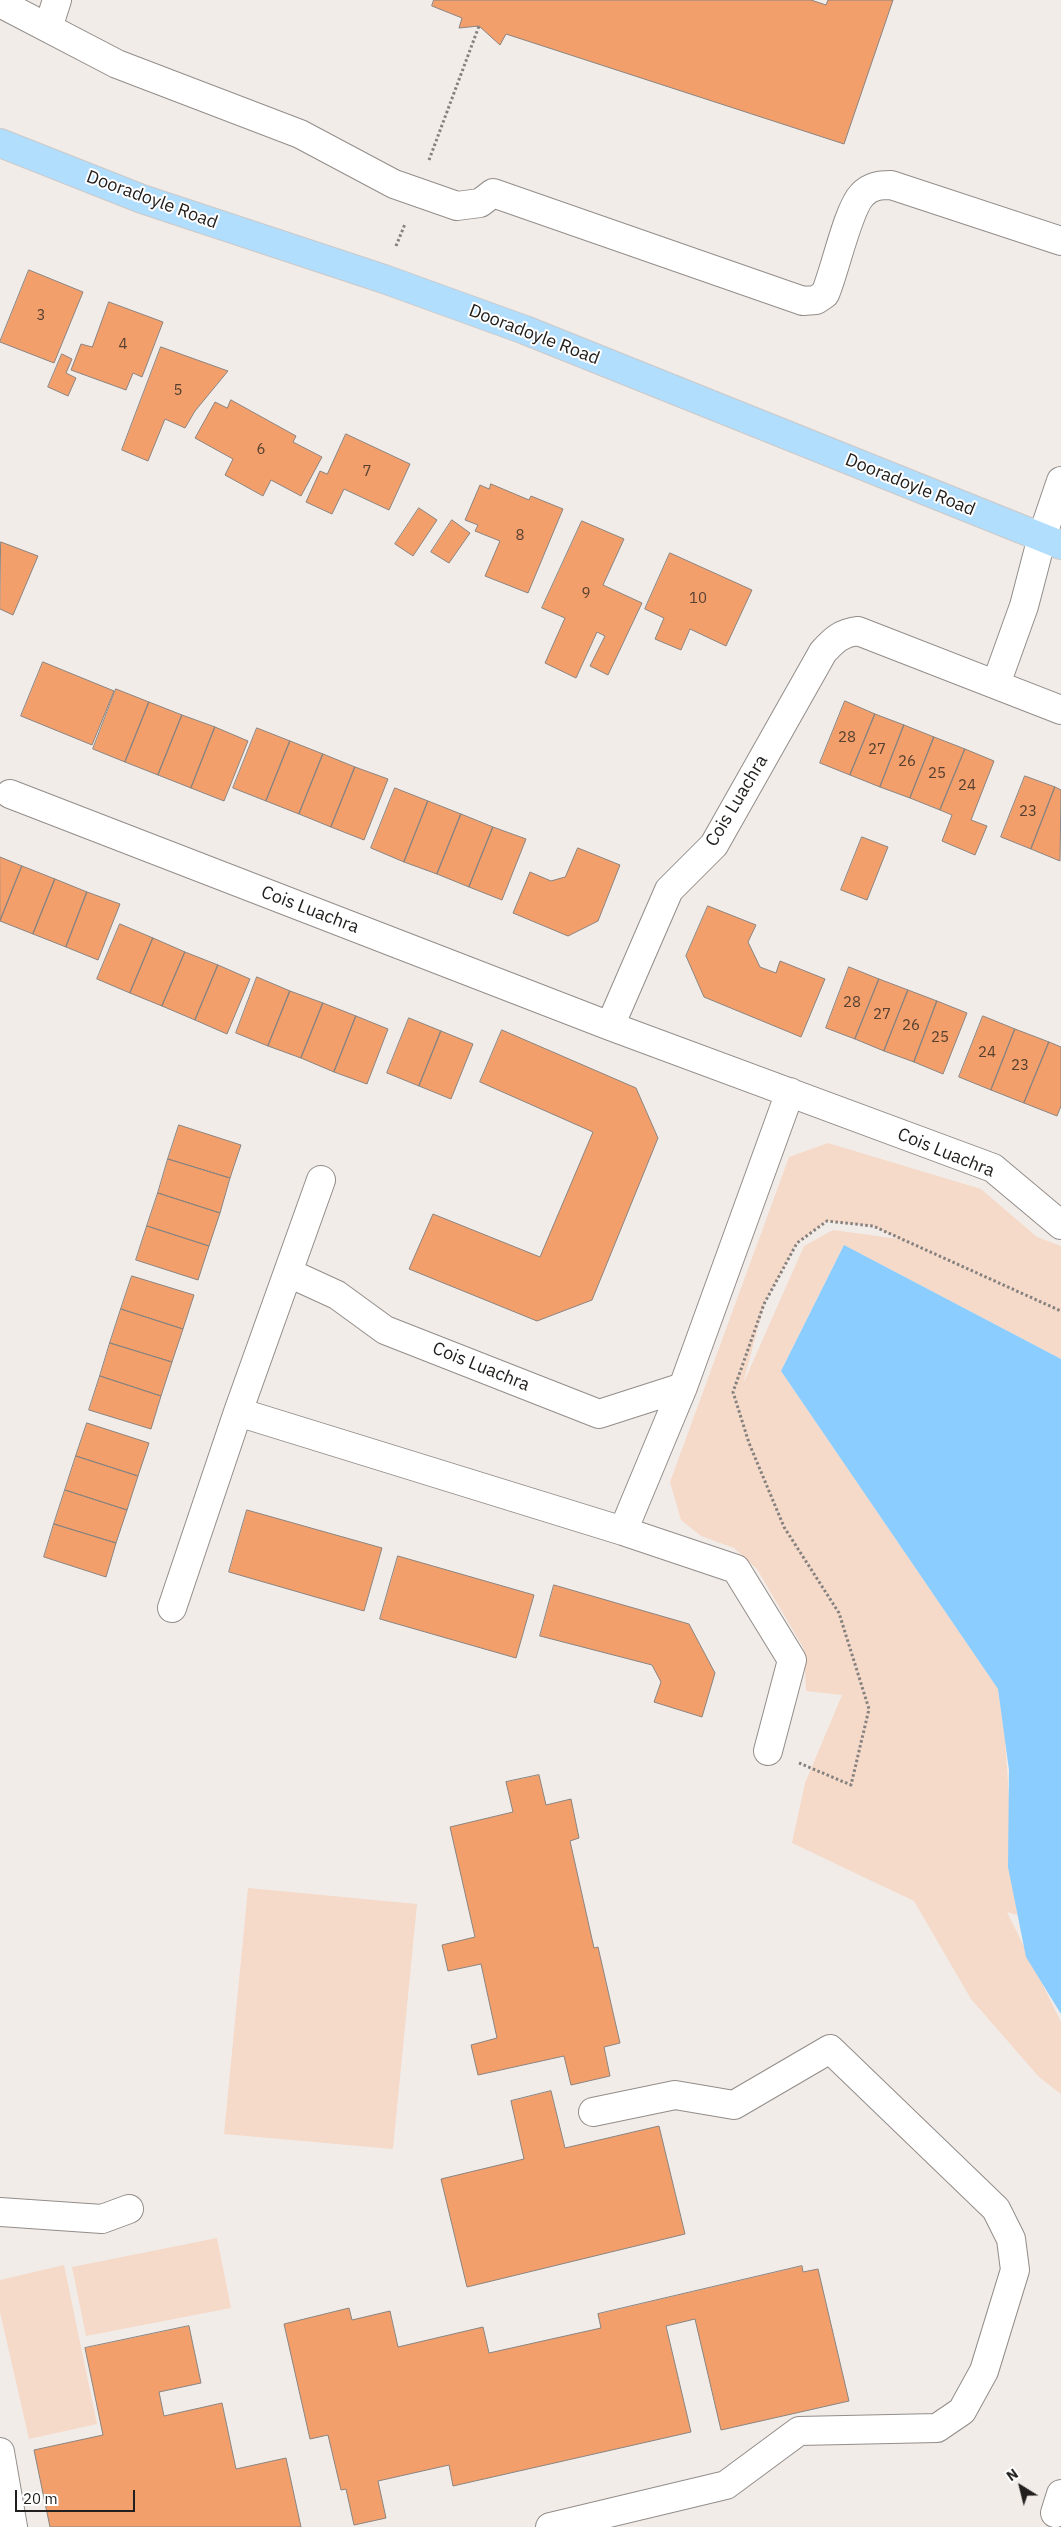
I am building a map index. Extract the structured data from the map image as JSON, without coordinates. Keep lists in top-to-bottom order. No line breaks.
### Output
{"streets":{"main road":["Dooradoyle Road"],"street":["Cois Luachra"]},"house_numbers":["3","4","5","6","7","8","9","10","28","27","26","25","24","23","28","27","26","25","24","23"],"scale_bar":"20 m","north":"top left"}
